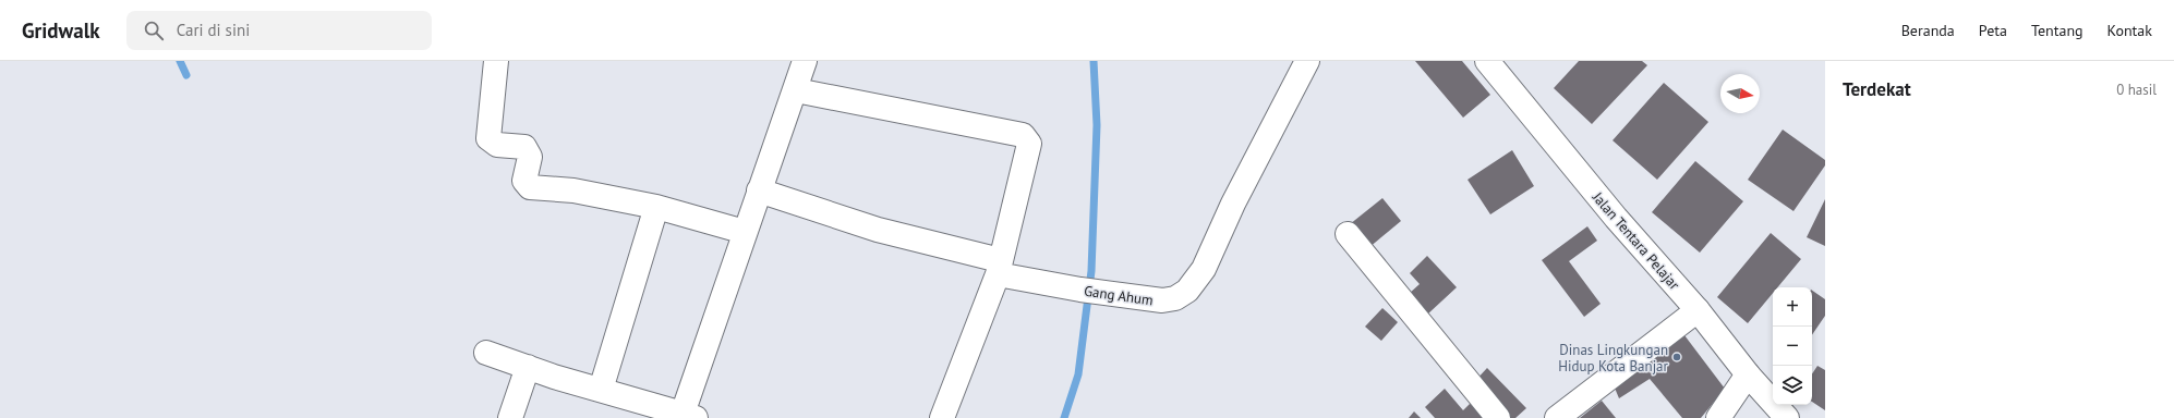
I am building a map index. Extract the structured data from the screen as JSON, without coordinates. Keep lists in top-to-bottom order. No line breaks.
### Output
{"streets":{"street":["Jalan Tentara Pelajar","Gang Ahum"]},"places":["Dinas Lingkungan Hidup Kota Banjar"],"north":"right","page":{"header":"Gridwalk","search":"Cari di sini","nav":["Beranda","Peta","Tentang","Kontak"],"heading":["Terdekat","0 hasil"],"map_buttons":["+","−"]}}
